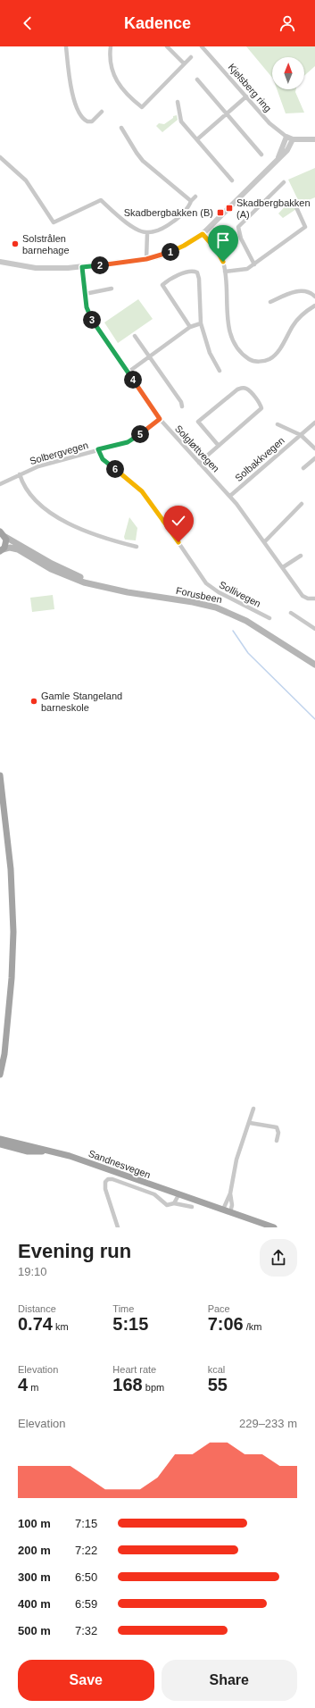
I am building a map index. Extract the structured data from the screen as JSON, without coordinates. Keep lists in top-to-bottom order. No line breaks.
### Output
{"streets":{"main road":["Forusbeen","Sandnesvegen"],"street":["Kjelsberg ring","Solgløttvegen","Solbergvegen","Solbakkvegen","Sollivegen"]},"crossings":[["Solgløttvegen","Solbergvegen"],["Solgløttvegen","Solbakkvegen"],["Solbergvegen","Sollivegen"]],"places":{"transit":["Skadbergbakken (A)","Skadbergbakken (B)"],"other":["Solstrålen barnehage","Gamle Stangeland barneskole"]},"north":"top","page":{"header":"Kadence","pins":["1","2","3","4","5","6"],"heading":["Evening run","19:10"],"stats":[["Distance","0.74 km"],["Time","5:15"],["Pace","7:06 /km"],["Elevation","4 m"],["Heart rate","168 bpm"],["kcal","55"]],"chart":["Elevation","229–233 m"],"list":[{"name":"100 m","note":"7:15"},{"name":"200 m","note":"7:22"},{"name":"300 m","note":"6:50"},{"name":"400 m","note":"6:59"},{"name":"500 m","note":"7:32"}],"buttons":["Save","Share"]}}
